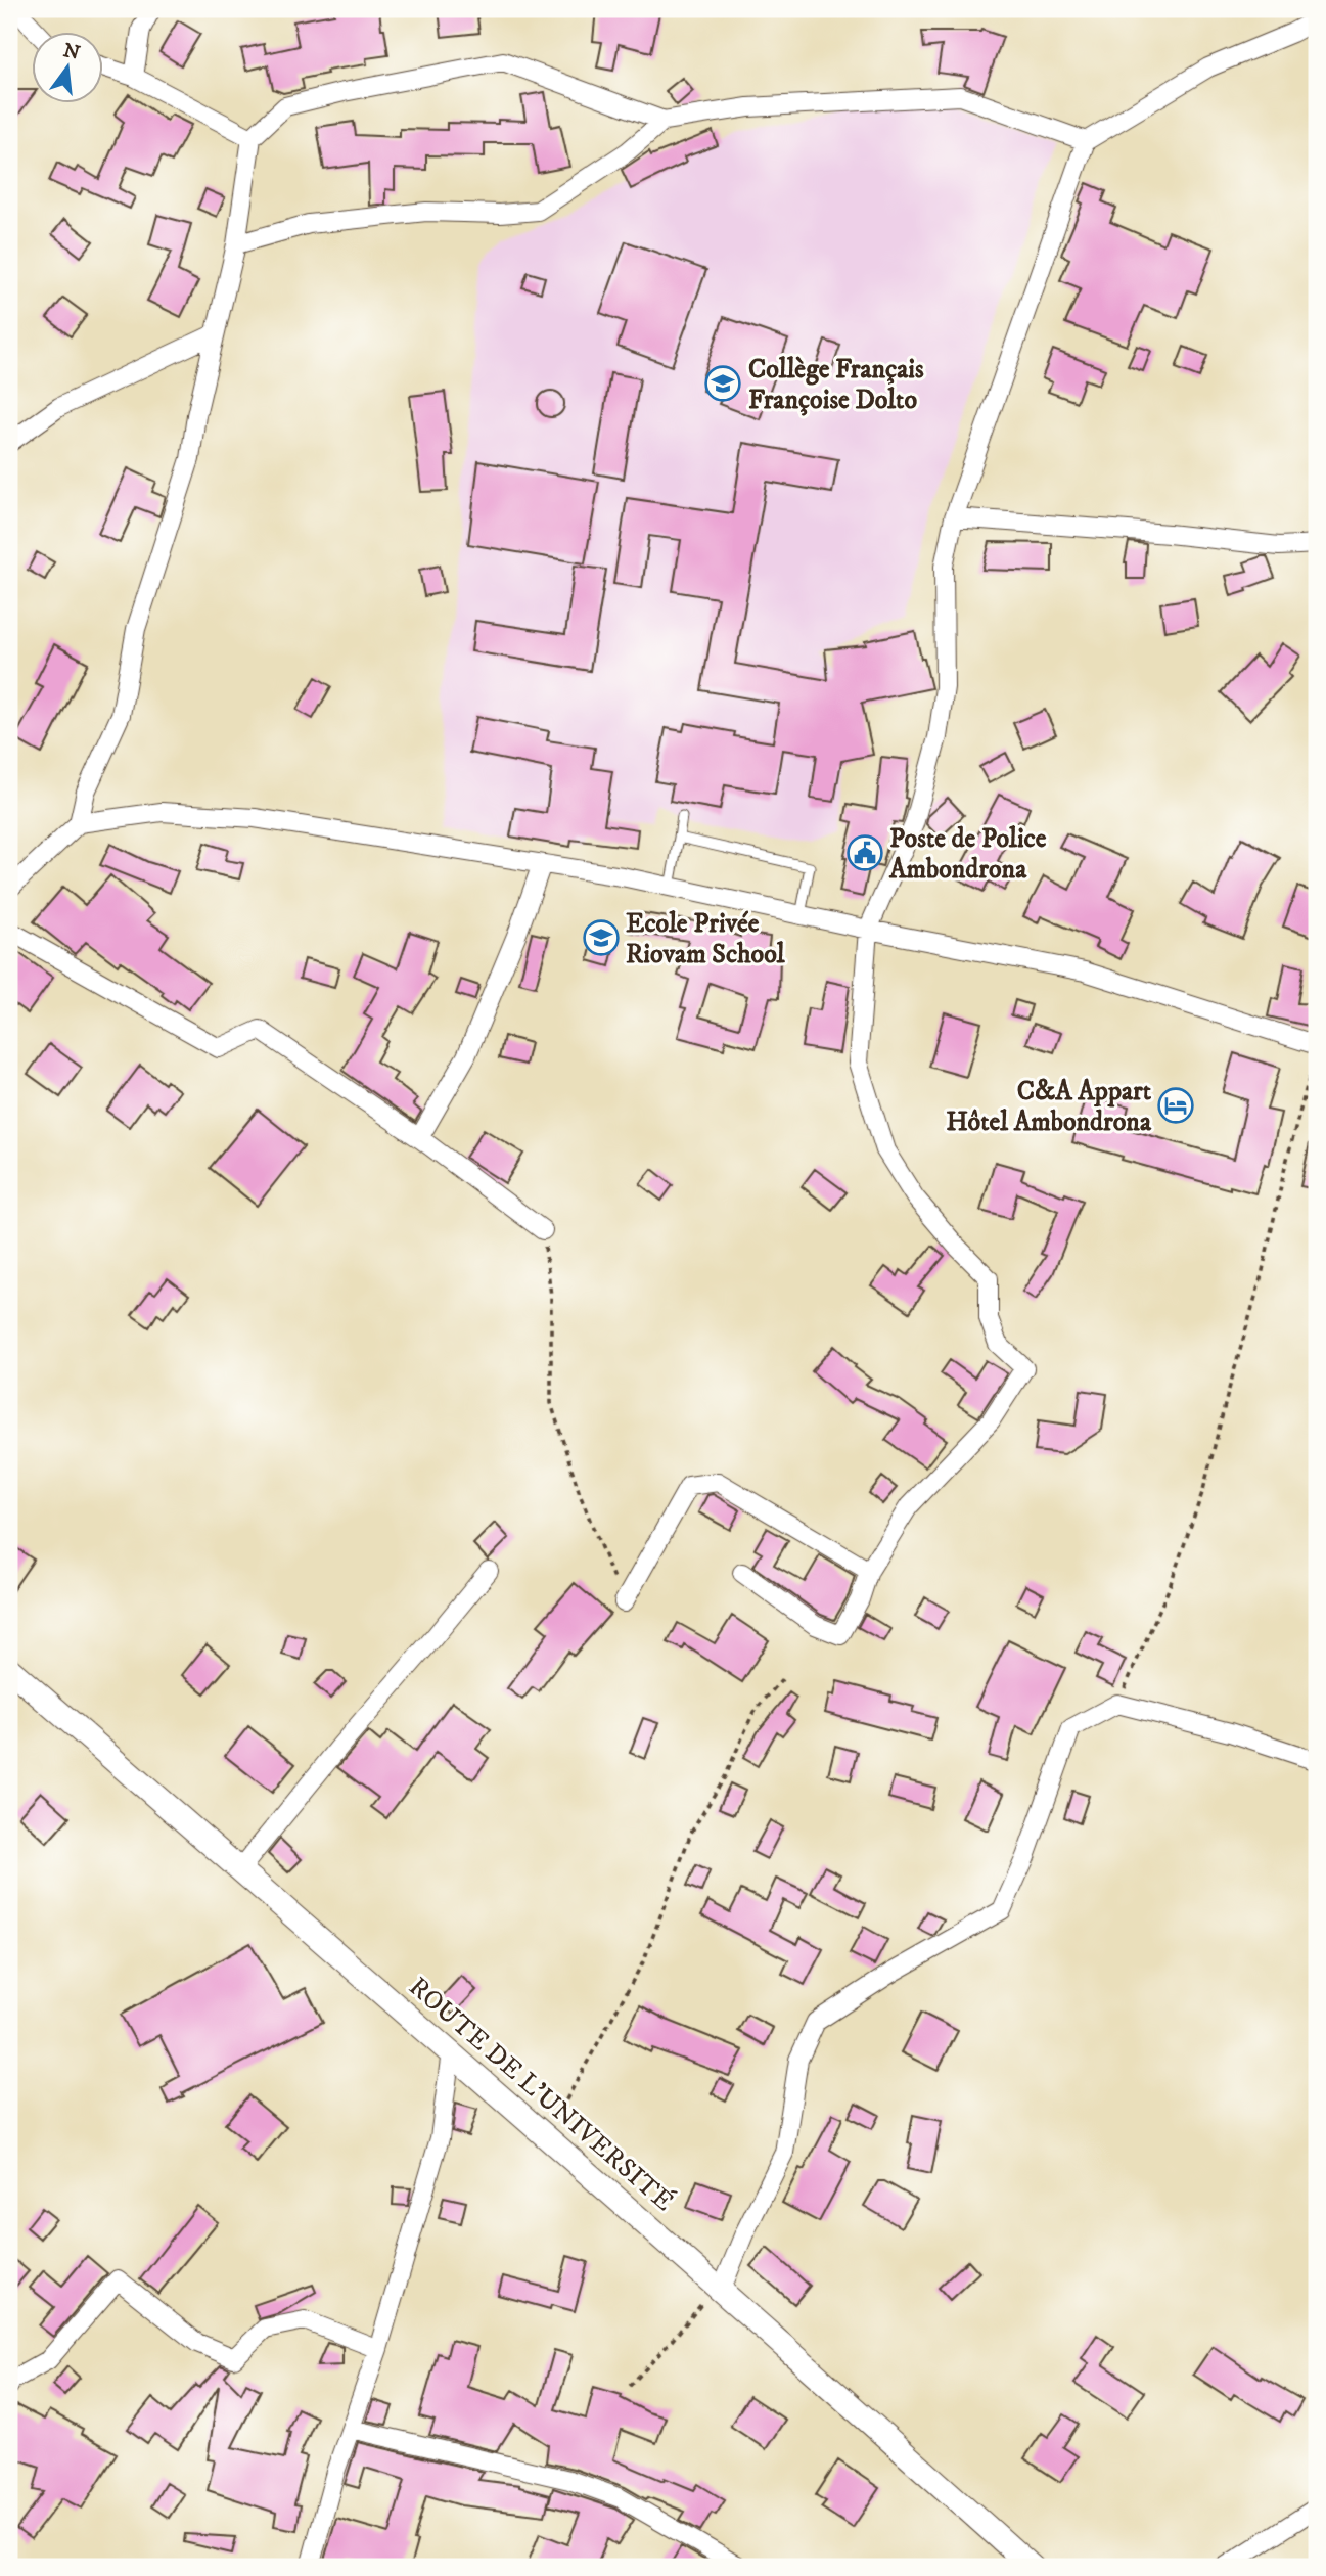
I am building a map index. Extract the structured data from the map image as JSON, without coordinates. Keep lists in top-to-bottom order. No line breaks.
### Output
{"streets":{"street":["ROUTE DE L'UNIVERSITÉ"]},"places":{"school or university":["Collège Français Françoise Dolto","Ecole Privée Riovam School"],"public building":["Poste de Police Ambondrona"],"hotel":["C&A Appart Hôtel Ambondrona"]},"north":"top"}
